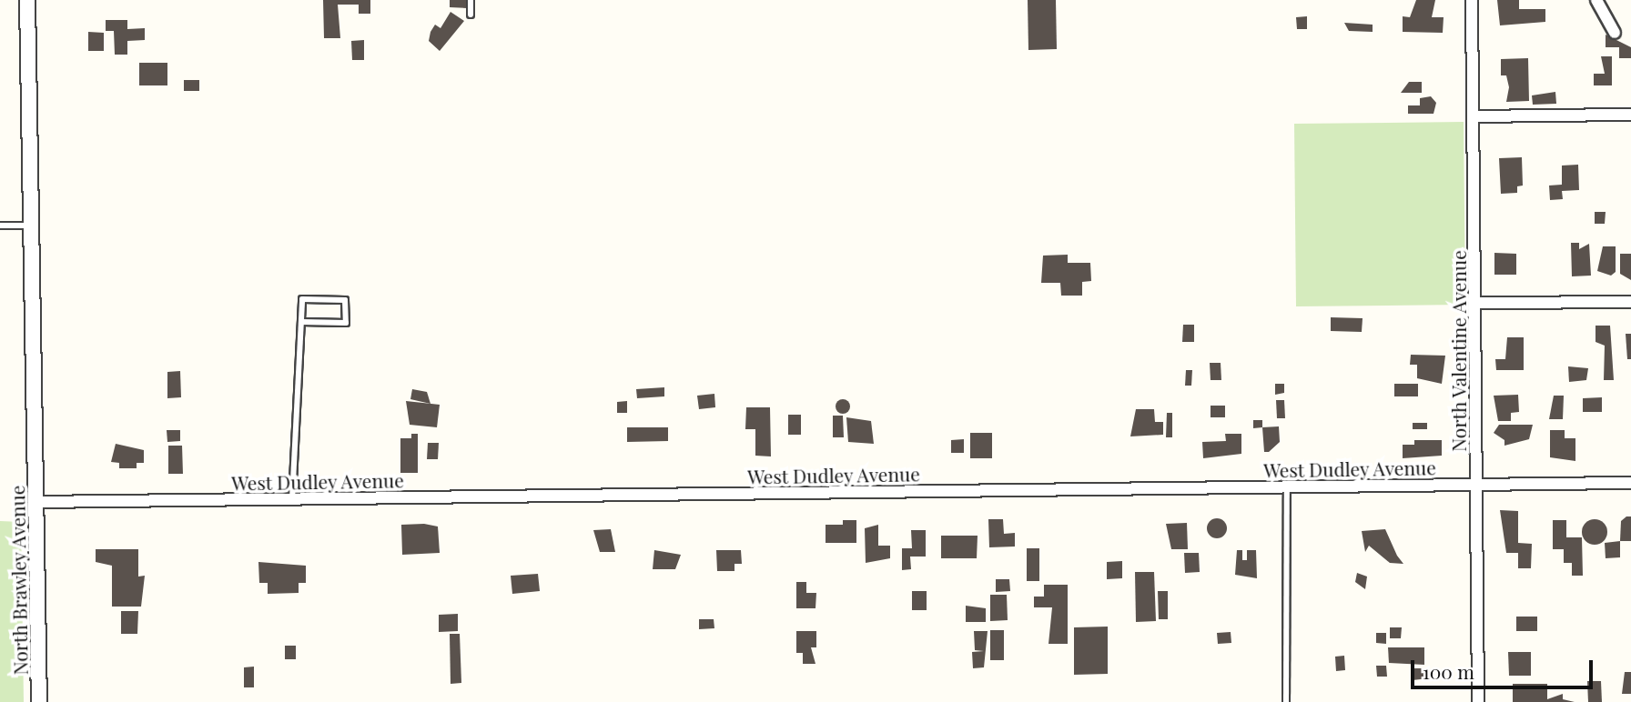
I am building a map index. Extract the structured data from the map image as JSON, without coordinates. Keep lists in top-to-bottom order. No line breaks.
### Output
{"streets":{"street":["North Valentine Avenue","West Dudley Avenue","North Brawley Avenue"]},"crossings":[["North Valentine Avenue","West Dudley Avenue"],["West Dudley Avenue","North Brawley Avenue"]],"scale_bar":"100 m"}
